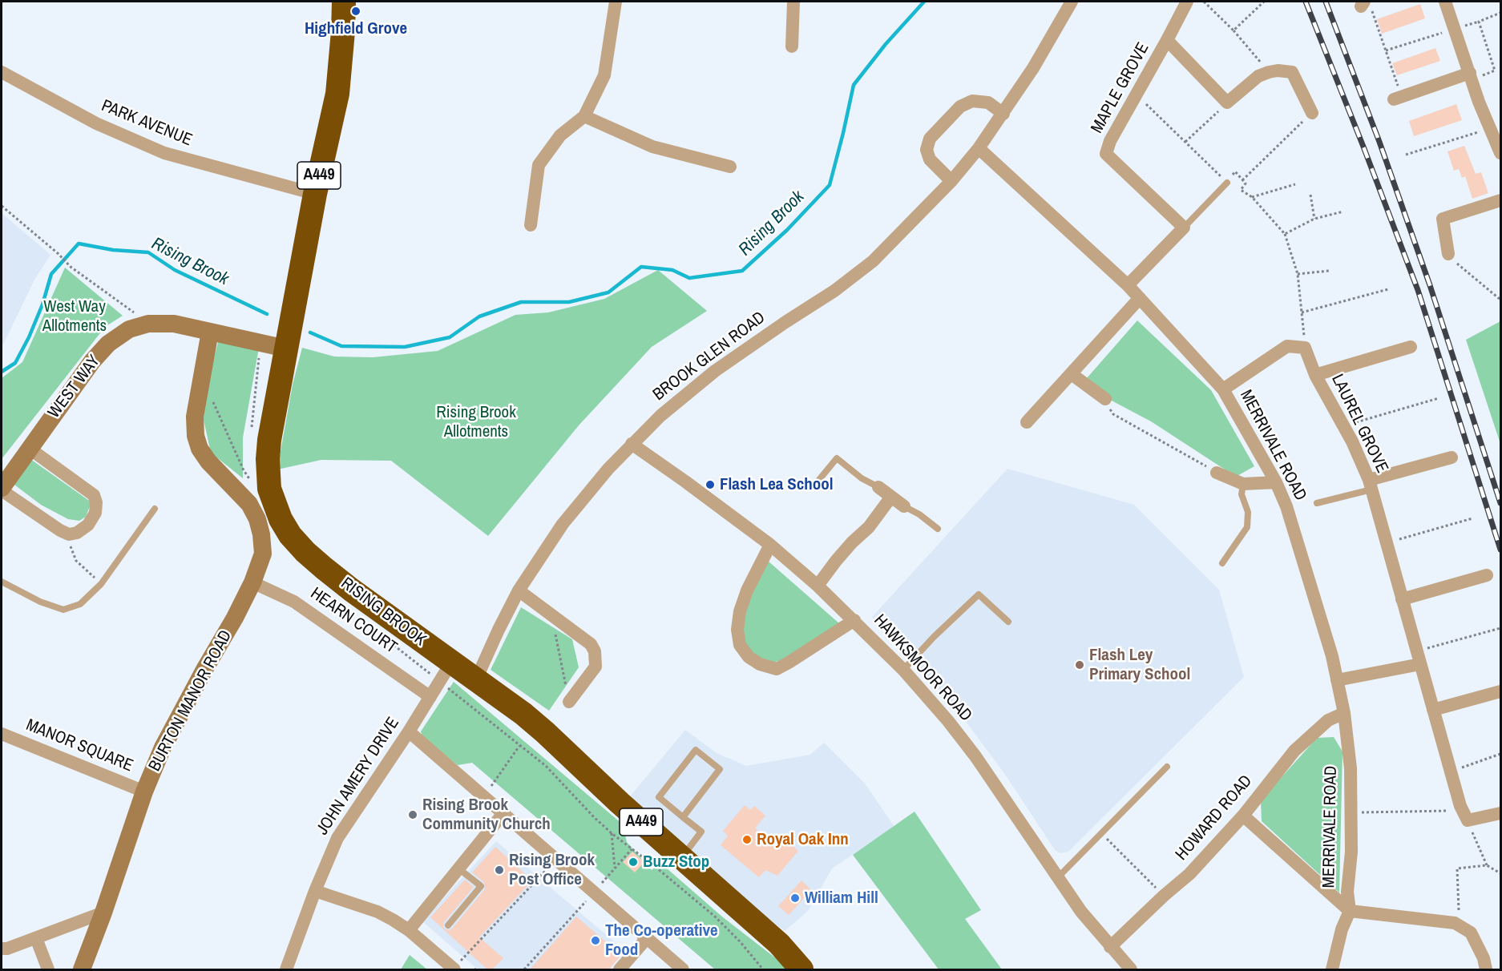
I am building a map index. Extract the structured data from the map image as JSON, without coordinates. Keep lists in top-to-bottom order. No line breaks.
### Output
{"streets":{"highway":["A449","RISING BROOK"],"street":["MAPLE GROVE","PARK AVENUE","BROOK GLEN ROAD","WEST WAY","LAUREL GROVE","MERRIVALE ROAD","HEARN COURT","HAWKSMOOR ROAD","BURTON MANOR ROAD","MANOR SQUARE","JOHN AMERY DRIVE","HOWARD ROAD"]},"crossings":[["PARK AVENUE","RISING BROOK"],["BROOK GLEN ROAD","MERRIVALE ROAD"],["BROOK GLEN ROAD","RISING BROOK"],["BROOK GLEN ROAD","HAWKSMOOR ROAD"],["WEST WAY","RISING BROOK"],["MERRIVALE ROAD","HOWARD ROAD"],["RISING BROOK","JOHN AMERY DRIVE"],["HEARN COURT","BURTON MANOR ROAD"],["HEARN COURT","JOHN AMERY DRIVE"],["HAWKSMOOR ROAD","HOWARD ROAD"],["BURTON MANOR ROAD","MANOR SQUARE"]],"water":["Rising Brook"],"parks":["West Way Allotments","Rising Brook Allotments"],"places":["Highfield Grove","Flash Lea School","Flash Ley Primary School","Rising Brook Community Church","Royal Oak Inn","Buzz Stop","Rising Brook Post Office","William Hill","The Co-operative Food"]}
